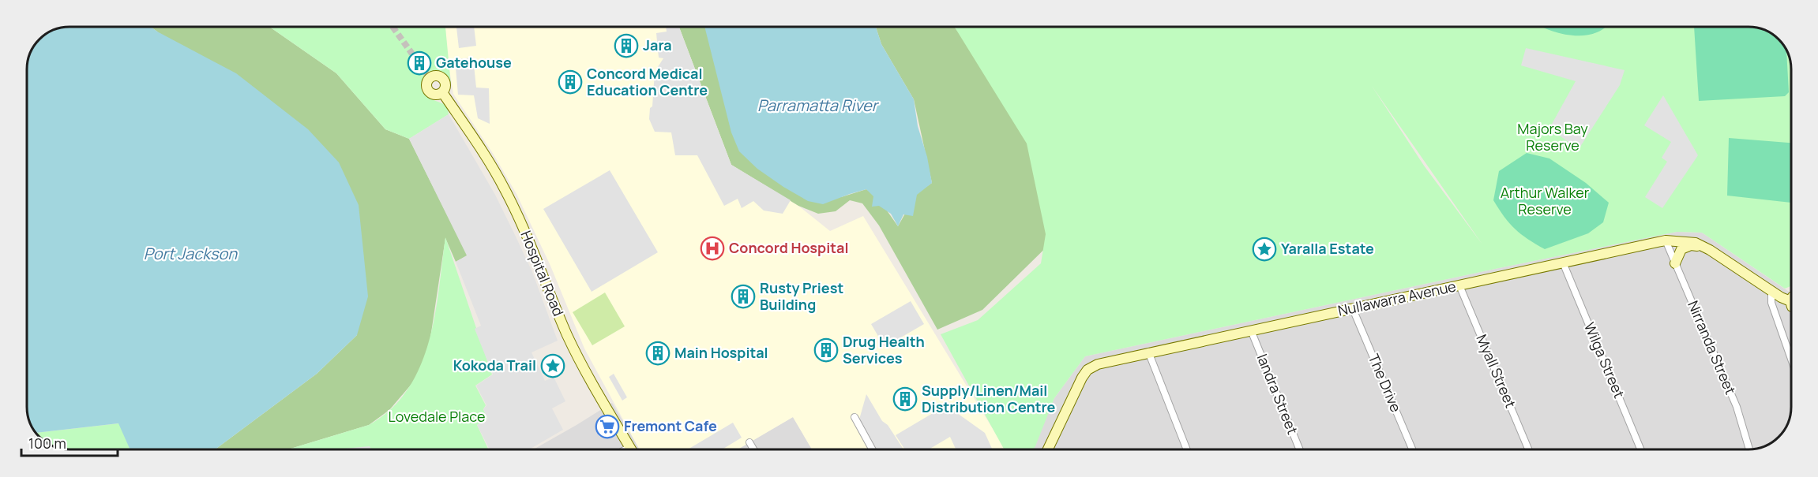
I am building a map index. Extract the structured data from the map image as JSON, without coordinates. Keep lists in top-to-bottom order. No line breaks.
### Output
{"streets":{"main road":["Hospital Road","Nullawarra Avenue"],"street":["Nirranda Street","Wilga Street","Myall Street","The Drive","Iandra Street"]},"crossings":[["Nullawarra Avenue","Nirranda Street"],["Nullawarra Avenue","Wilga Street"],["Nullawarra Avenue","Myall Street"],["Nullawarra Avenue","The Drive"],["Nullawarra Avenue","Iandra Street"]],"water":["Parramatta River","Port Jackson"],"parks":["Majors Bay Reserve","Arthur Walker Reserve","Lovedale Place"],"places":{"building":["Jara","Gatehouse","Concord Medical Education Centre","Rusty Priest Building","Drug Health Services","Main Hospital","Supply/Linen/Mail Distribution Centre"],"hospital":["Concord Hospital"],"place":["Yaralla Estate","Kokoda Trail"],"supermarket":["Fremont Cafe"]},"scale_bar":"100 m"}
